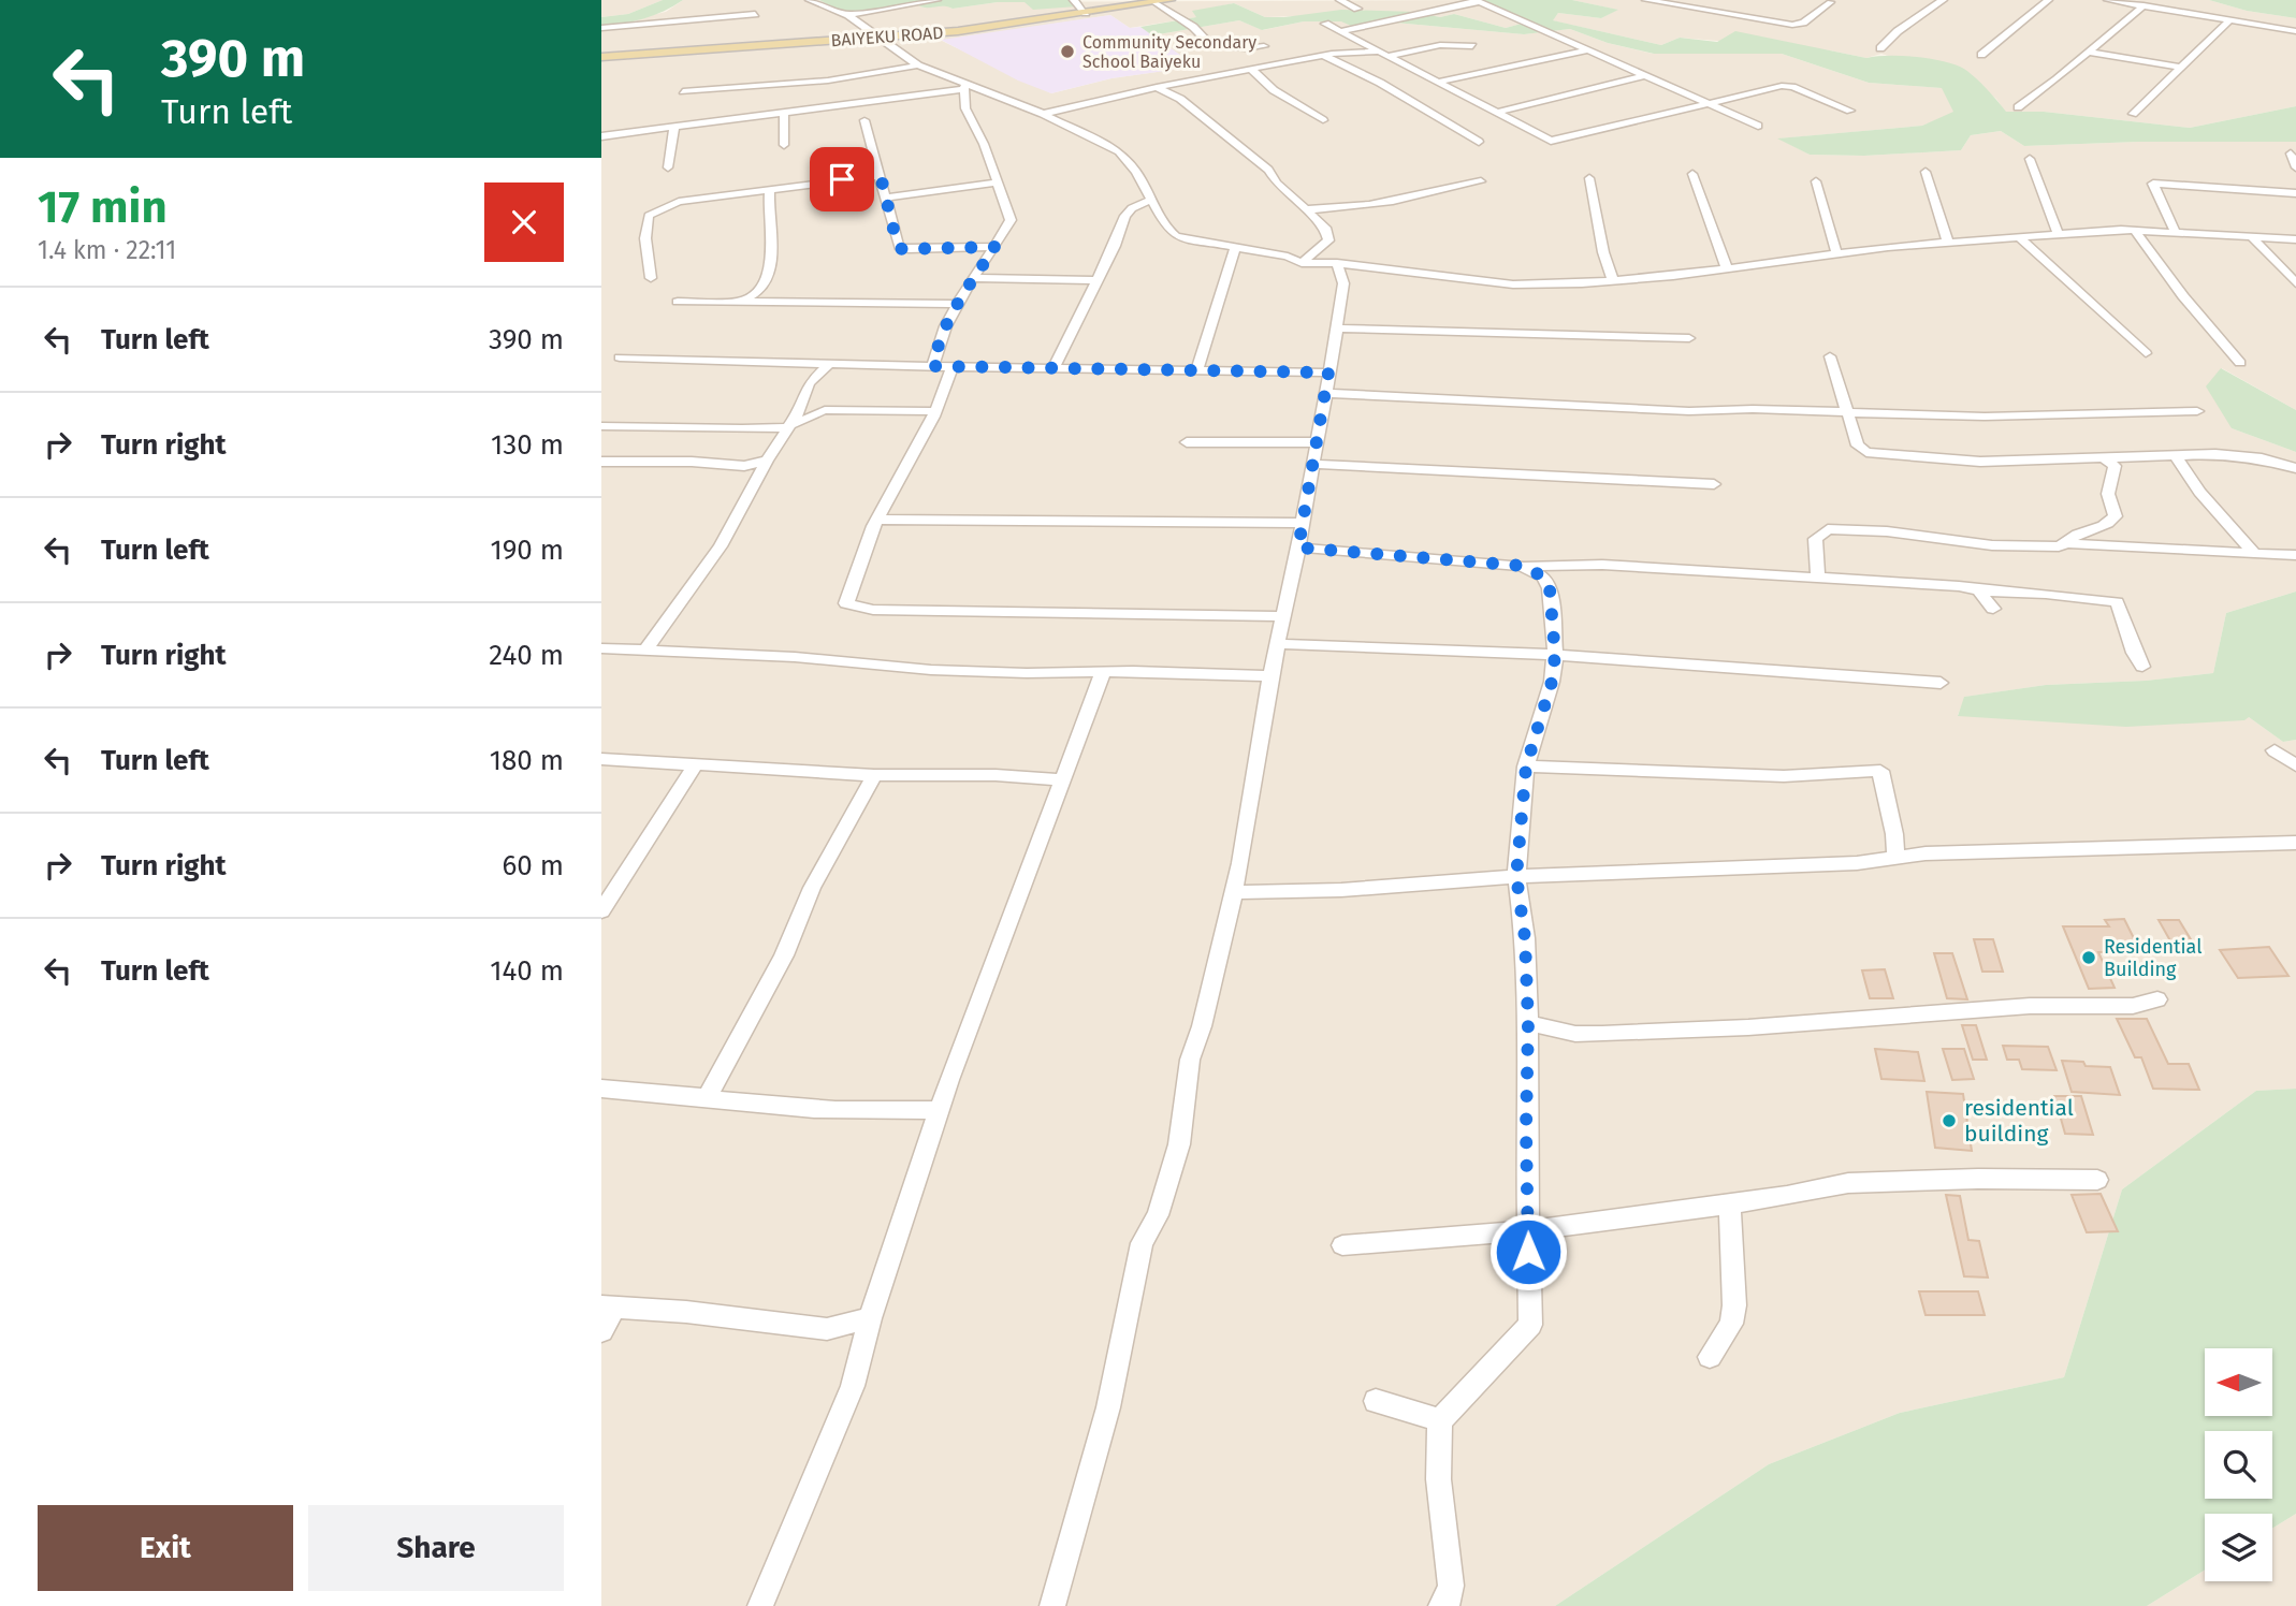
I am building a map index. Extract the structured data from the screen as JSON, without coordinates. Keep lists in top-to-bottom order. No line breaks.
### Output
{"streets":{"main road":["BAIYEKU ROAD"]},"places":["Community Secondary School Baiyeku","Residential Building","residential building"],"north":"left","page":{"turn":["390 m","Turn left"],"heading":["17 min","1.4 km · 22:11"],"list":[{"name":"Turn left","value":"390 m"},{"name":"Turn right","value":"130 m"},{"name":"Turn left","value":"190 m"},{"name":"Turn right","value":"240 m"},{"name":"Turn left","value":"180 m"},{"name":"Turn right","value":"60 m"},{"name":"Turn left","value":"140 m"}],"buttons":["Exit","Share"]}}
